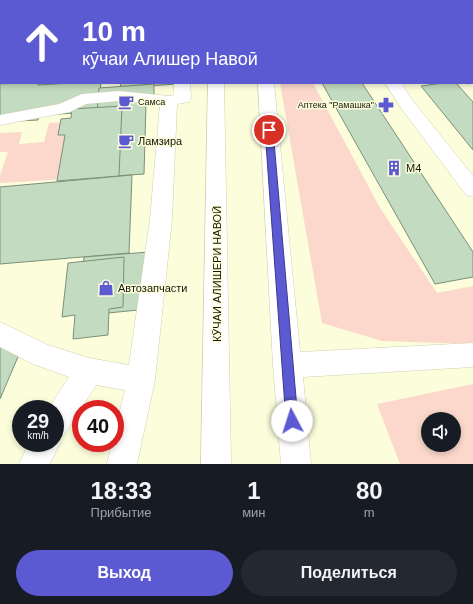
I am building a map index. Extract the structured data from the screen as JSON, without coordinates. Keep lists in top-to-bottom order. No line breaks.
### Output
{"streets":{"street":["КӮЧАИ АЛИШЕРИ НАВОӢ"]},"places":{"cafe":["Самса","Ламзира"],"pharmacy":["Аптека \"Рамашка\""],"building":["М4"],"shop":["Автозапчасти"]},"page":{"turn":["10 m","кӯчаи Алишер Навоӣ"],"speed":"29 km/h","limit":"40","eta":["18:33","Прибытие","1","мин","80","m"],"buttons":["Выход","Поделиться"]}}
